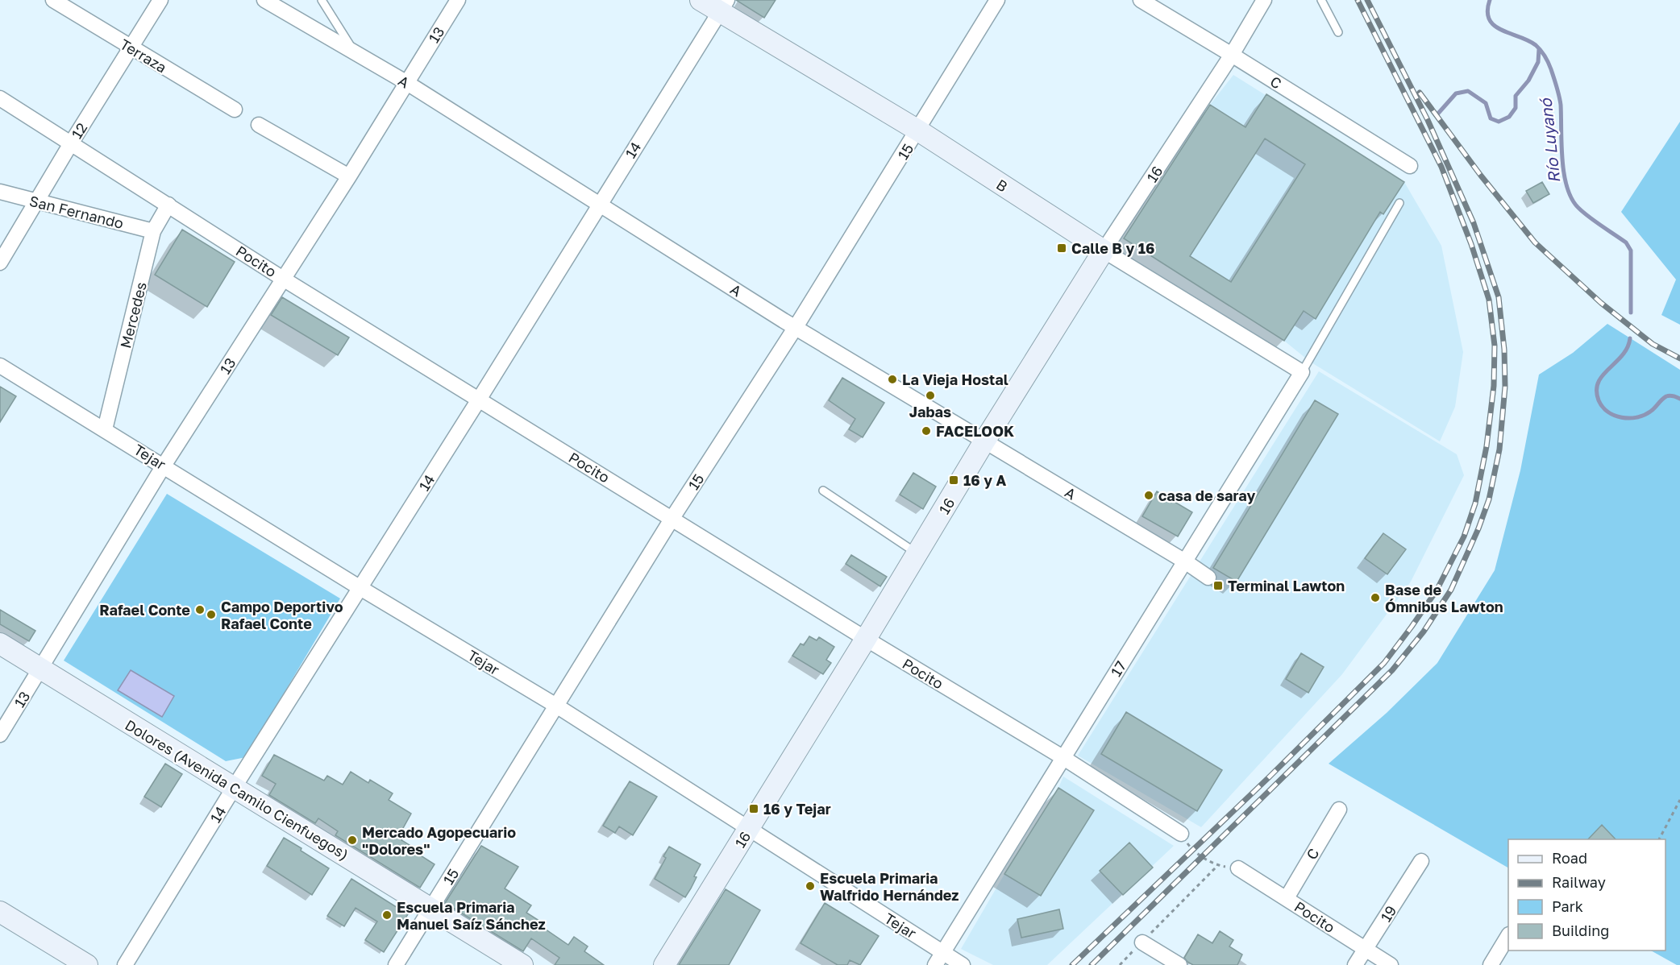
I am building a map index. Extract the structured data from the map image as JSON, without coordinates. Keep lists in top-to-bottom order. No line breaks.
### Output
{"streets":{"street":["13","Terraza","A","C","12","14","15","16","B","San Fernando","Pocito","Mercedes","Tejar","17","Dolores (Avenida Camilo Cienfuegos)","19"]},"crossings":[["13","A"],["13","Pocito"],["13","Tejar"],["13","Dolores (Avenida Camilo Cienfuegos)"],["Terraza","12"],["A","14"],["A","15"],["A","16"],["A","17"],["C","16"],["C","Pocito"],["12","San Fernando"],["12","Pocito"],["14","B"],["14","Pocito"],["14","Tejar"],["14","Dolores (Avenida Camilo Cienfuegos)"],["15","B"],["15","Pocito"],["15","Tejar"],["15","Dolores (Avenida Camilo Cienfuegos)"],["16","B"],["16","Pocito"],["16","Tejar"],["B","17"],["San Fernando","Mercedes"],["Pocito","Mercedes"],["Pocito","17"],["Pocito","19"],["Mercedes","Tejar"],["Tejar","17"]],"water":["Río Luyanó"],"places":{"transit":["Calle B y 16","16 y A","Terminal Lawton","16 y Tejar"],"other":["La Vieja Hostal","Jabas","FACELOOK","casa de saray","Base de Ómnibus Lawton","Rafael Conte","Campo Deportivo Rafael Conte","Mercado Agopecuario \"Dolores\"","Escuela Primaria Walfrido Hernández","Escuela Primaria Manuel Saíz Sánchez"]},"legend":["Road","Railway","Park","Building"]}
